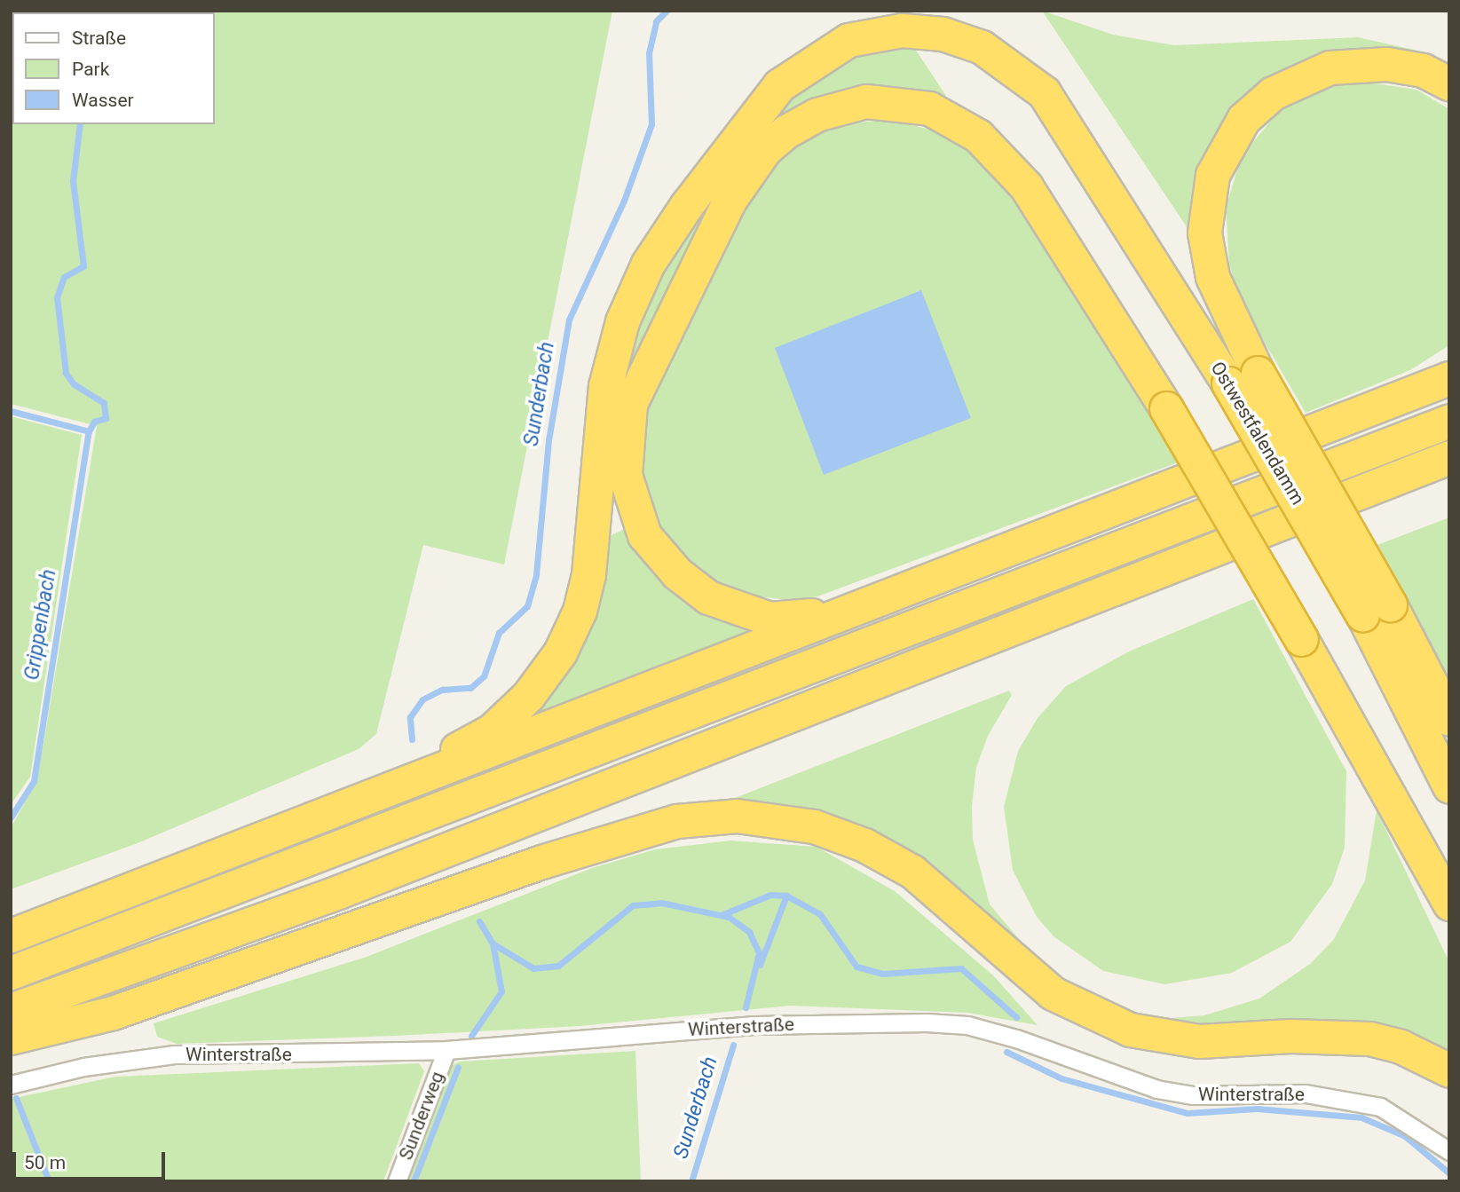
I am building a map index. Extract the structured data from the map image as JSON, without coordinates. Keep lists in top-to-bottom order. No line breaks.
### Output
{"streets":{"highway":["Ostwestfalendamm"],"street":["Winterstraße","Sunderweg"]},"crossings":[["Winterstraße","Sunderweg"]],"water":["Sunderbach","Grippenbach"],"legend":["Straße","Park","Wasser"],"scale_bar":"50 m"}
